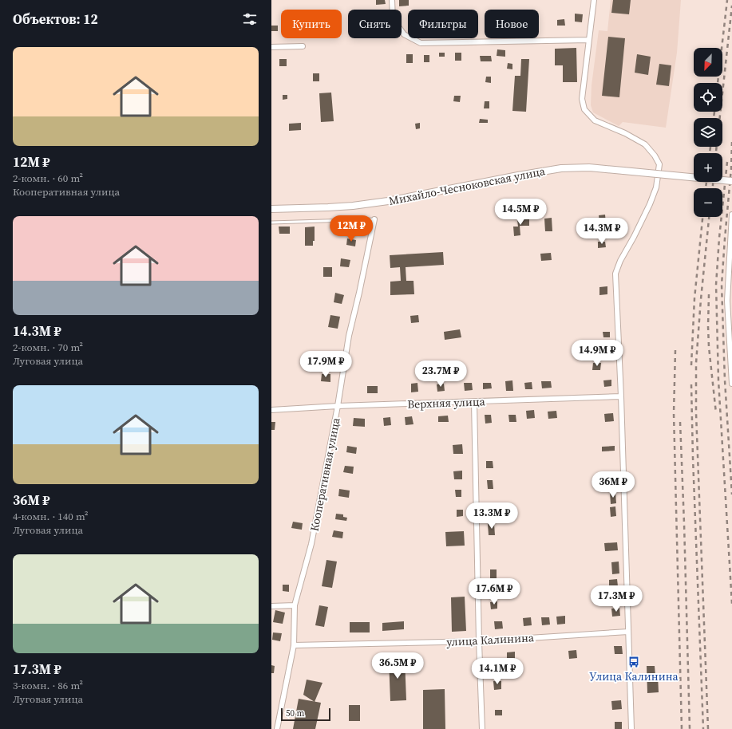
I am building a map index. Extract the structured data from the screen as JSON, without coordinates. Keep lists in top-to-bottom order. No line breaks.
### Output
{"streets":{"street":["Михайло-Чесноковская улица","Верхняя улица","Кооперативная улица","улица Калинина"]},"crossings":[["Верхняя улица","Кооперативная улица"],["Кооперативная улица","улица Калинина"]],"places":{"bus stop":["Улица Калинина"]},"scale_bar":"50 m","north":"bottom left","page":{"heading":"Объектов: 12","chip":["Купить","Снять","Фильтры","Новое"],"list":[{"name":"12M ₽","note":"2-комн. · 60 m² · Кооперативная улица"},{"name":"14.3M ₽","note":"2-комн. · 70 m² · Луговая улица"},{"name":"36M ₽","note":"4-комн. · 140 m² · Луговая улица"},{"name":"17.3M ₽","note":"3-комн. · 86 m² · Луговая улица"}],"map_buttons":["+","−"],"price":["14.5M ₽","12M ₽","14.3M ₽","14.9M ₽","17.9M ₽","23.7M ₽","36M ₽","13.3M ₽","17.6M ₽","17.3M ₽","36.5M ₽","14.1M ₽"],"scale":"50 m"}}
